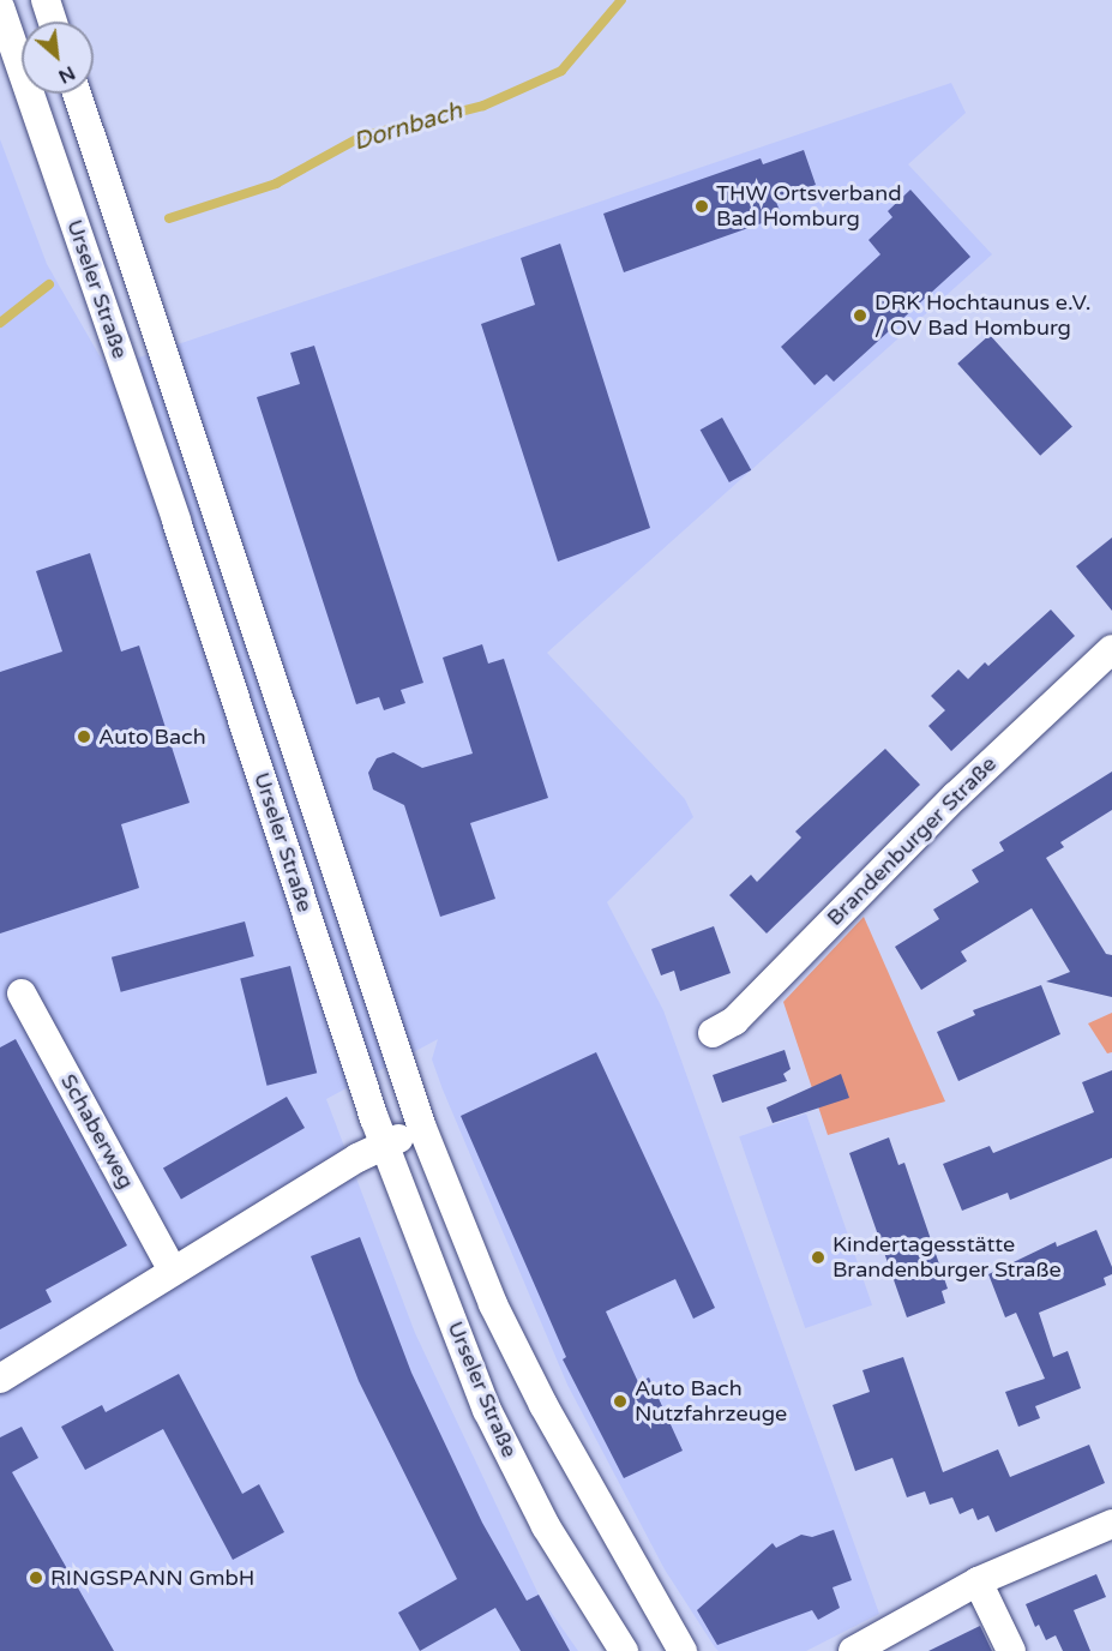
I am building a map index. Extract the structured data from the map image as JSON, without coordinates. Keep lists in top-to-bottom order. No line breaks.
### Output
{"streets":{"street":["Urseler Straße","Brandenburger Straße","Schaberweg"]},"water":["Dornbach"],"places":["THW Ortsverband Bad Homburg","DRK Hochtaunus e.V. / OV Bad Homburg","Auto Bach","Kindertagesstätte Brandenburger Straße","Auto Bach Nutzfahrzeuge","RINGSPANN GmbH"],"north":"bottom right"}
